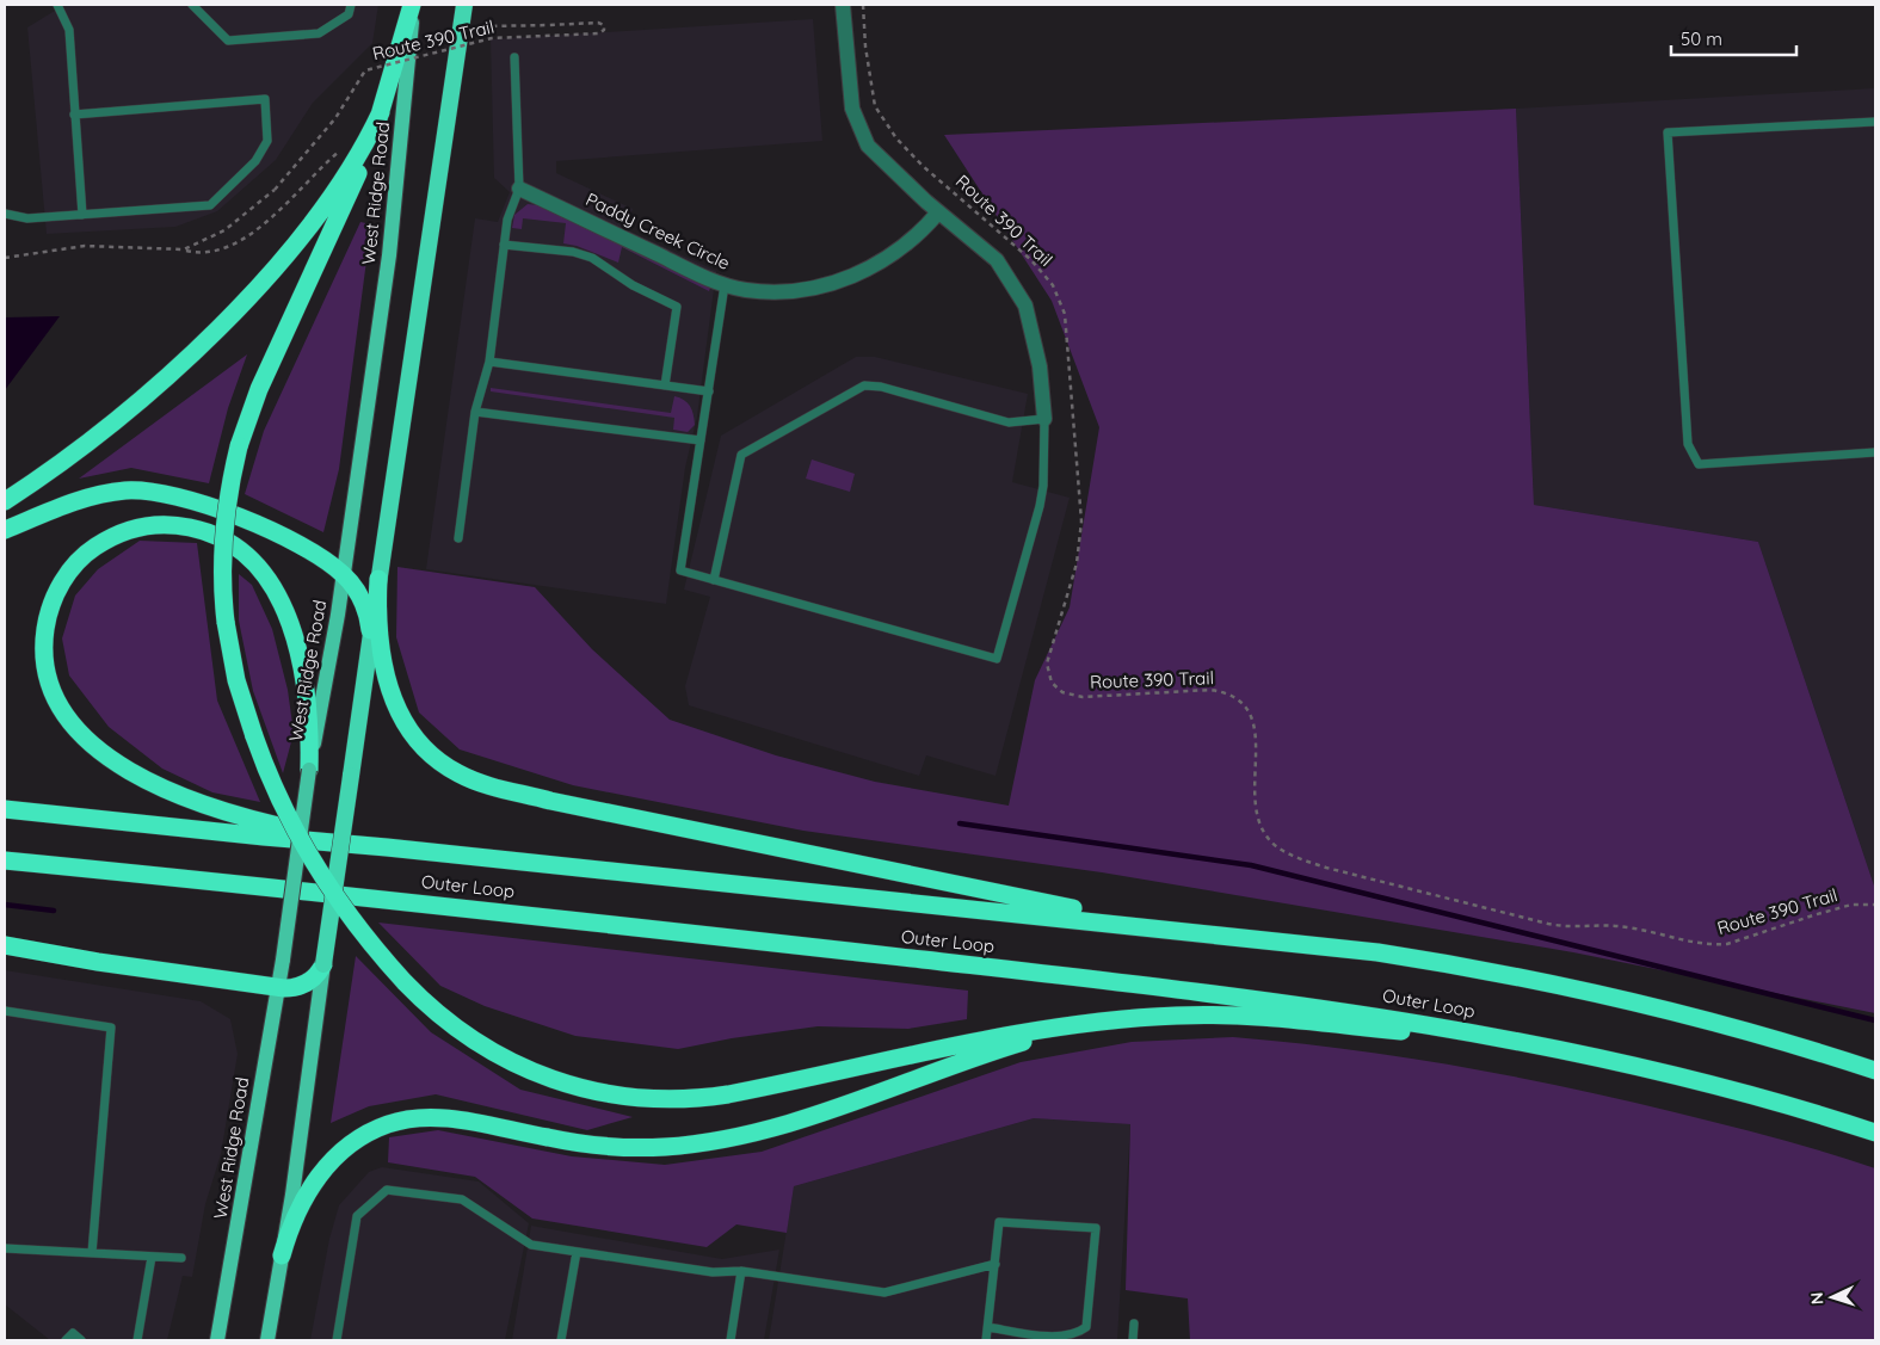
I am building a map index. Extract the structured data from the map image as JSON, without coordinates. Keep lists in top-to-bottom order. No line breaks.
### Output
{"streets":{"highway":["Outer Loop"],"main road":["West Ridge Road"],"street":["Paddy Creek Circle"],"path":["Route 390 Trail"]},"scale_bar":"50 m","north":"left"}
